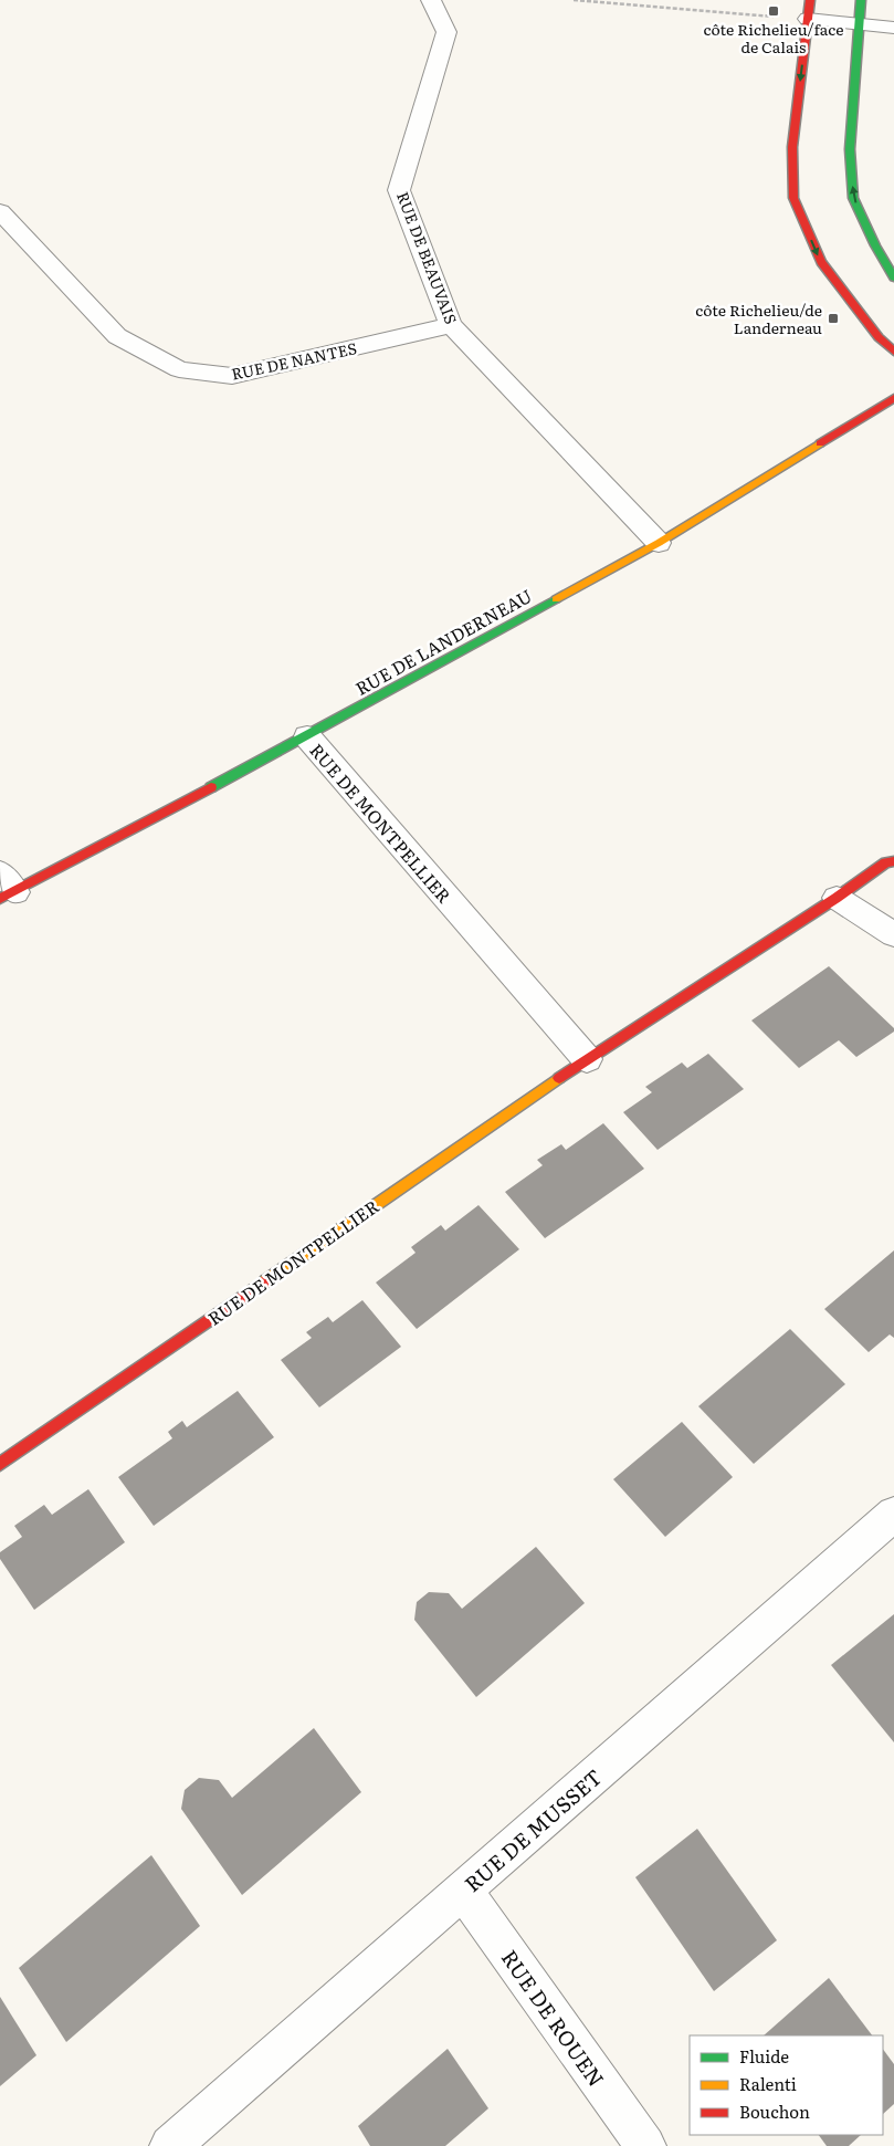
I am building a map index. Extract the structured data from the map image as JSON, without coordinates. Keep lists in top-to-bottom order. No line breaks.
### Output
{"streets":{"street":["RUE DE BEAUVAIS","RUE DE NANTES","RUE DE LANDERNEAU","RUE DE MONTPELLIER","RUE DE MUSSET","RUE DE ROUEN"]},"crossings":[["RUE DE BEAUVAIS","RUE DE NANTES"],["RUE DE BEAUVAIS","RUE DE LANDERNEAU"],["RUE DE LANDERNEAU","RUE DE MONTPELLIER"],["RUE DE MUSSET","RUE DE ROUEN"]],"places":{"transit":["côte Richelieu/face de Calais","côte Richelieu/de Landerneau"]},"legend":["Fluide","Ralenti","Bouchon"]}
